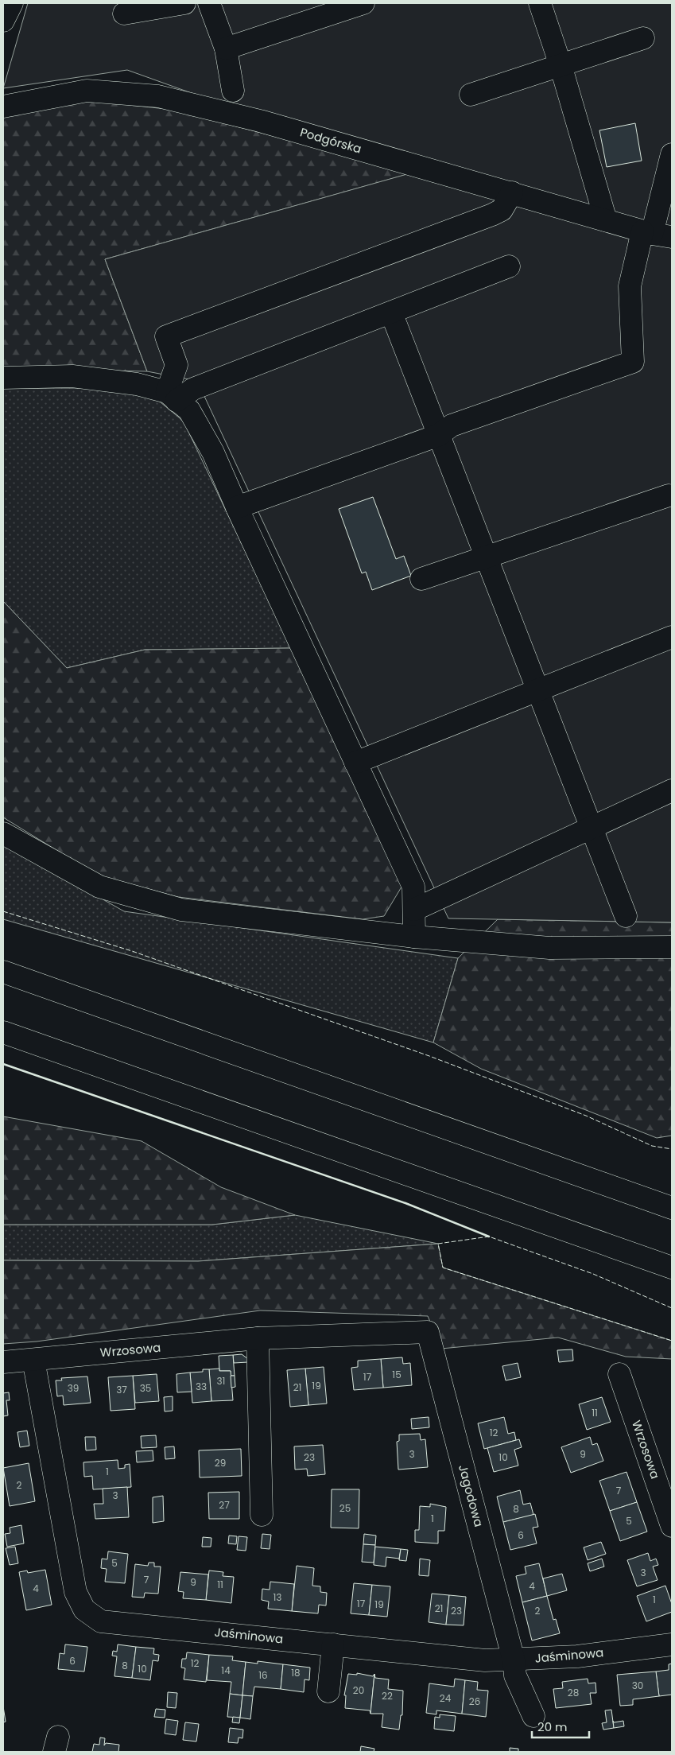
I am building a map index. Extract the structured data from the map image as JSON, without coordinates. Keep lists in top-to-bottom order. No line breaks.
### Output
{"streets":{"main road":["Podgórska","Wrzosowa","Jagodowa","Jaśminowa"]},"crossings":[["Wrzosowa","Jagodowa"],["Wrzosowa","Jaśminowa"],["Jagodowa","Jaśminowa"]],"house_numbers":["15","17","31","19","33","21","39","35","37","11","12","3","9","23","10","29","1","2","7","3","27","25","8","1","5","6","5","3","7","9","11","4","4","13","1","17","19","21","23","2","6","12","8","10","14","18","16","30","20","28","22","24","26"],"scale_bar":"20 m"}
